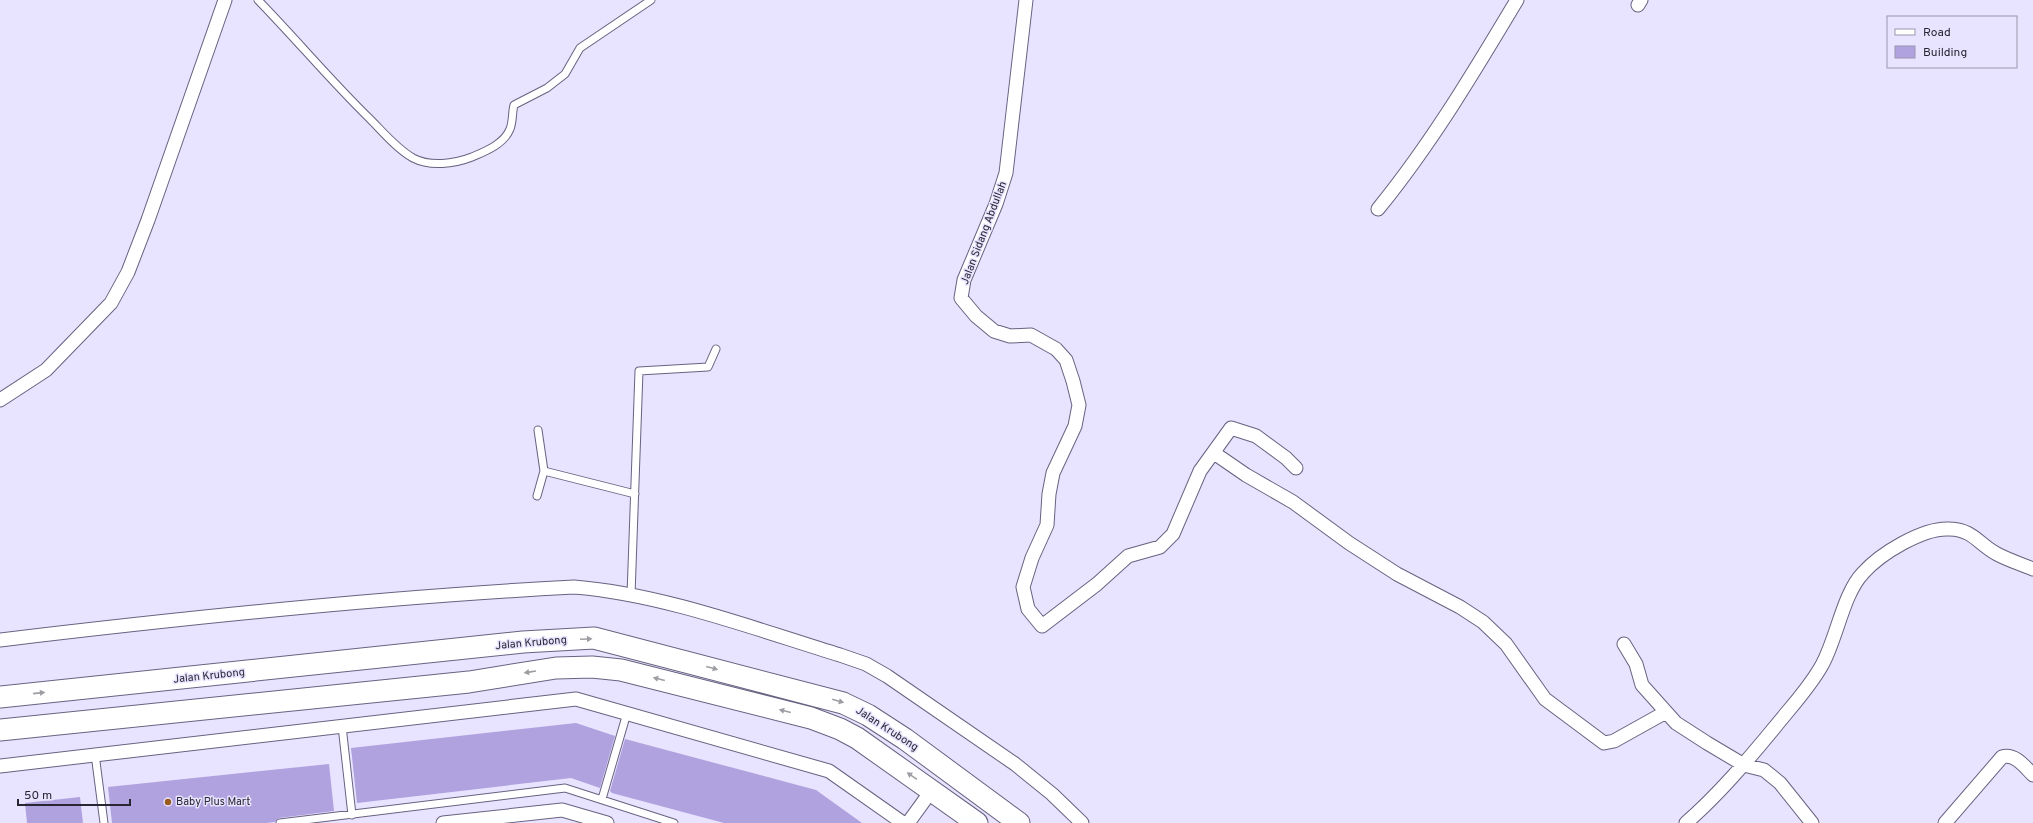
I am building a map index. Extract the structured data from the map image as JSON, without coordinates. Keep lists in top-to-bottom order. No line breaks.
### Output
{"streets":{"main road":["Jalan Krubong"],"street":["Jalan Sidang Abdullah"]},"places":["Baby Plus Mart"],"legend":["Road","Building"],"scale_bar":"50 m"}
